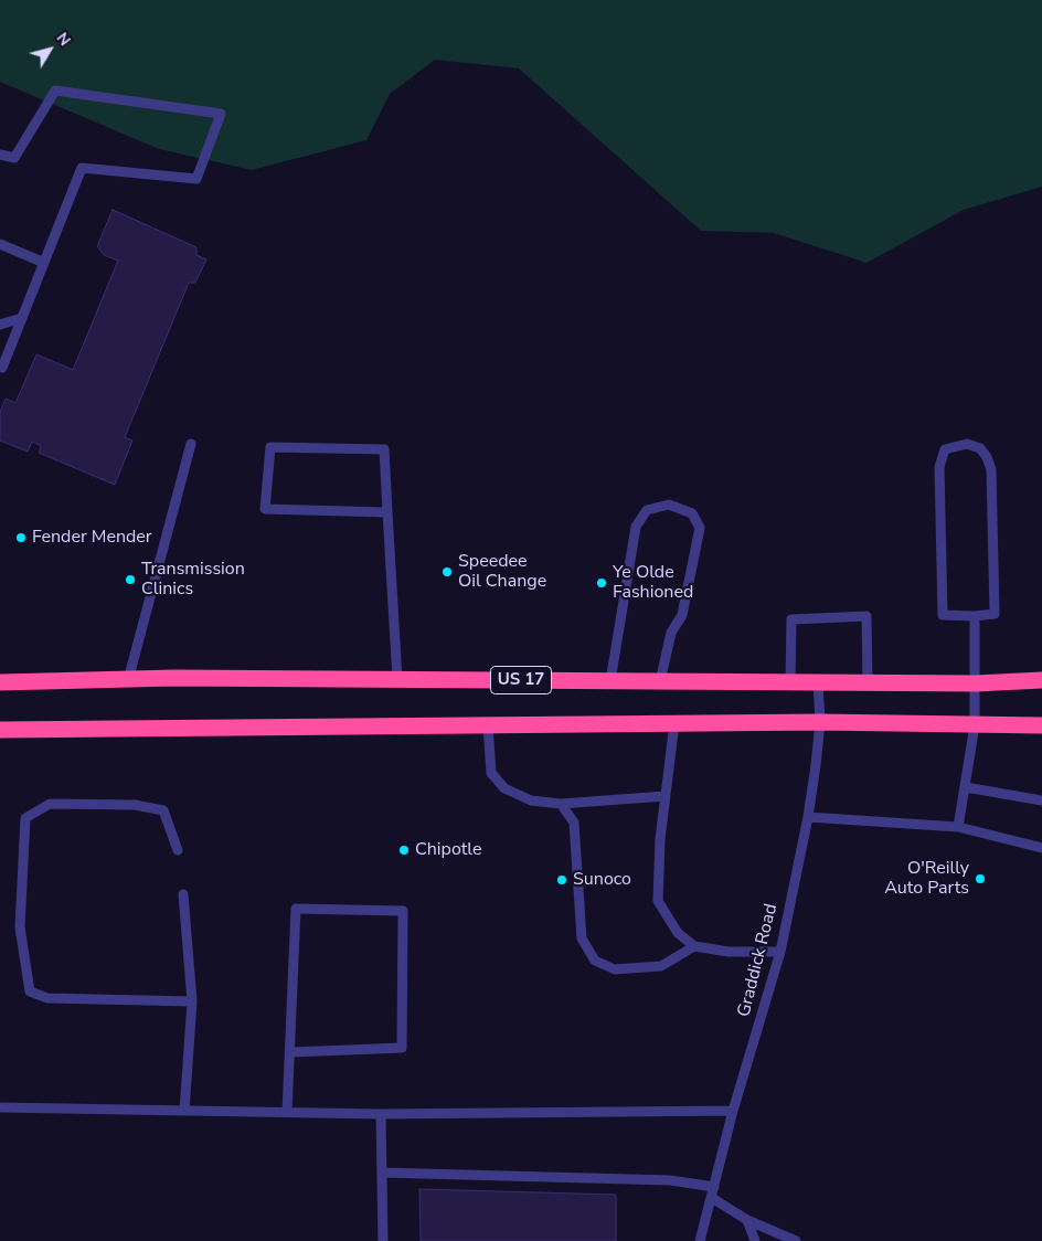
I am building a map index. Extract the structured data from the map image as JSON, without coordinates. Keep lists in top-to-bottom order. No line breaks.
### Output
{"streets":{"highway":["US 17"],"lane":["Graddick Road"]},"crossings":[["US 17","Graddick Road"]],"places":["Fender Mender","Speedee Oil Change","Transmission Clinics","Ye Olde Fashioned","Chipotle","O'Reilly Auto Parts","Sunoco"],"north":"top right"}
